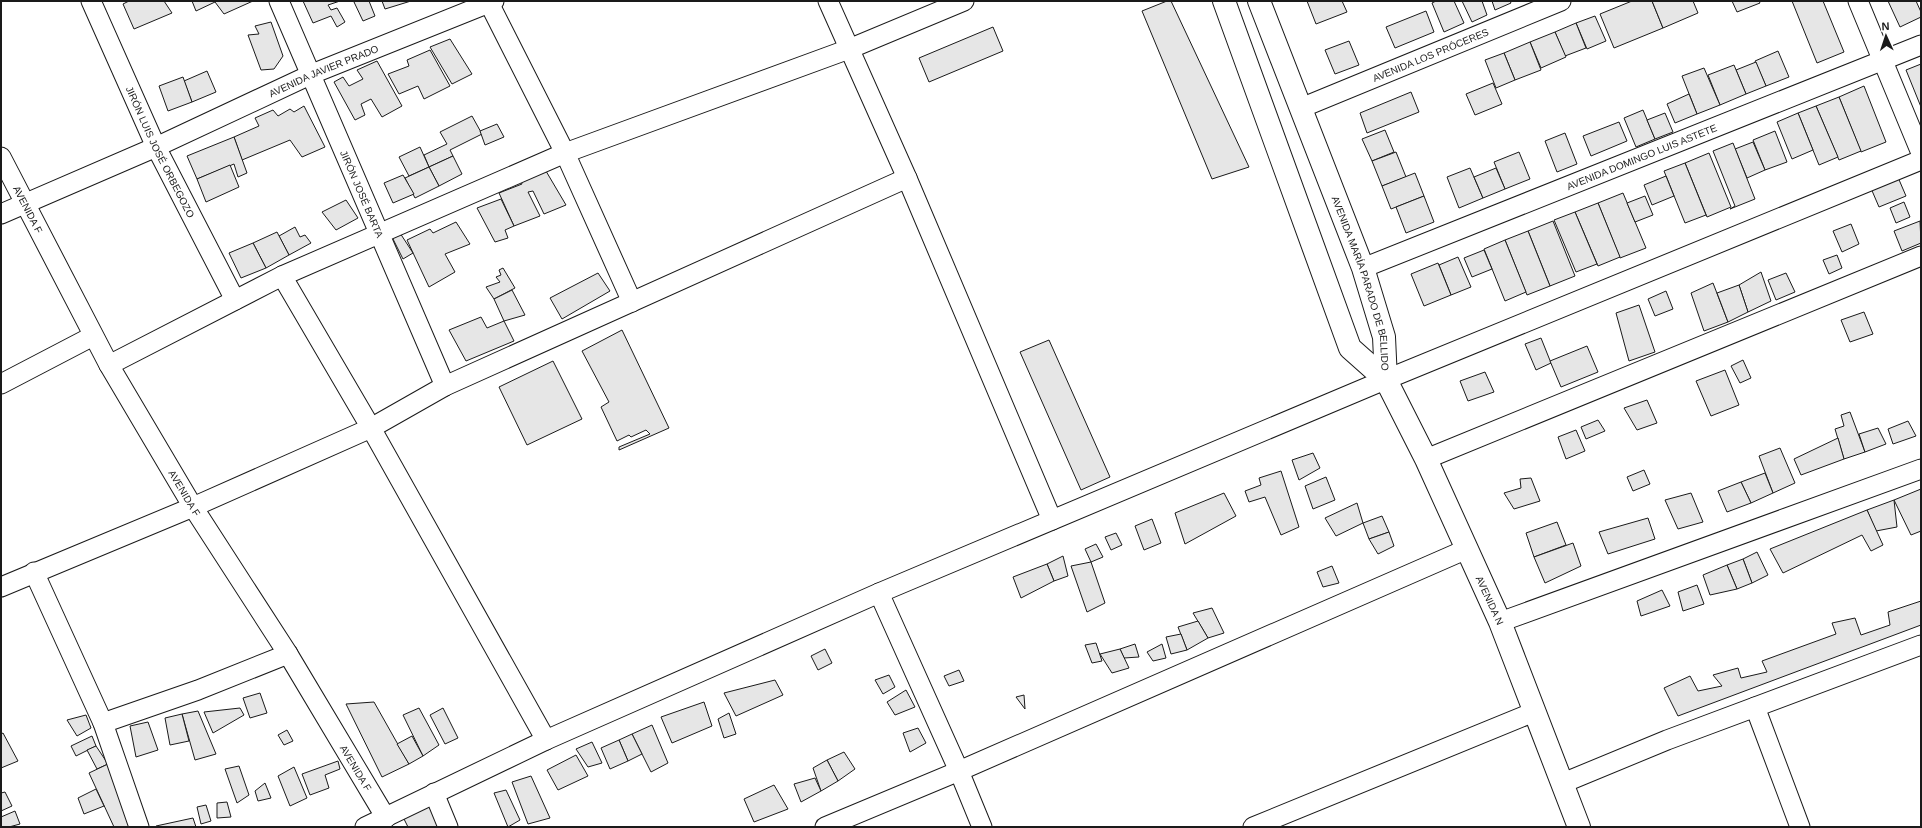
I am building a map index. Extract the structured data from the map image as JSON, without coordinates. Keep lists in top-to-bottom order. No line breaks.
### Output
{"streets":{"street":["AVENIDA LOS PRÓCERES","AVENIDA JAVIER PRADO","JIRÓN LUIS JOSÉ ORBEGOZO","AVENIDA DOMINGO LUIS ASTETE","JIRÓN JOSÉ BARTA","AVENIDA F","AVENIDA MARÍA PARADO DE BELLIDO","AVENIDA N"]},"crossings":[["AVENIDA LOS PRÓCERES","AVENIDA MARÍA PARADO DE BELLIDO"],["AVENIDA JAVIER PRADO","JIRÓN LUIS JOSÉ ORBEGOZO"],["AVENIDA JAVIER PRADO","JIRÓN JOSÉ BARTA"],["AVENIDA JAVIER PRADO","AVENIDA F"],["AVENIDA DOMINGO LUIS ASTETE","AVENIDA MARÍA PARADO DE BELLIDO"],["AVENIDA MARÍA PARADO DE BELLIDO","AVENIDA N"]],"north":"top"}
